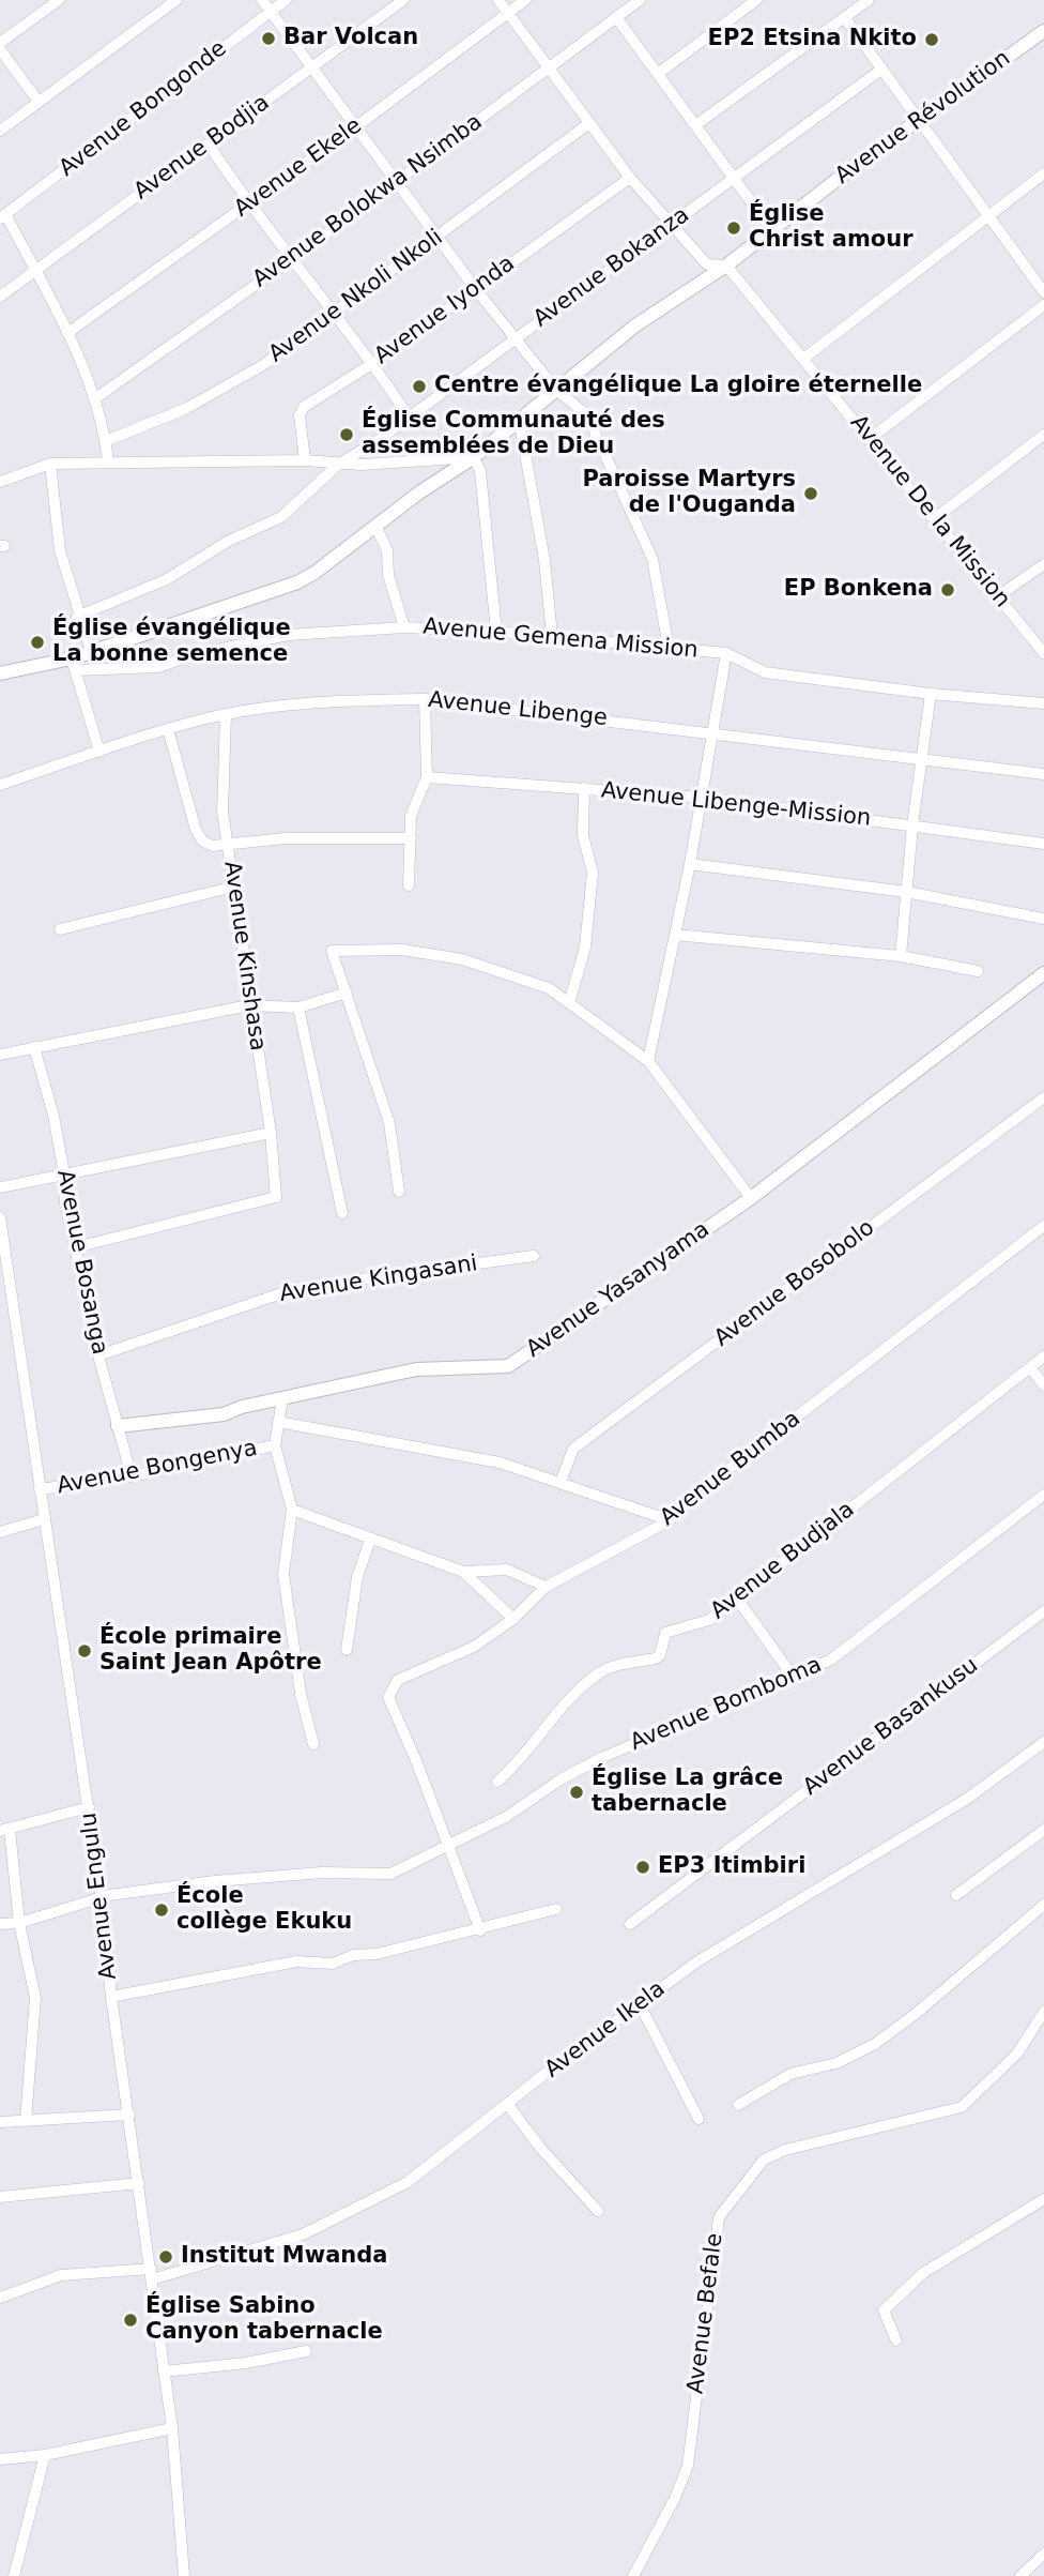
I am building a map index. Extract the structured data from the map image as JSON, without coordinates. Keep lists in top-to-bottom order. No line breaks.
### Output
{"streets":{"street":["Avenue Bongonde","Avenue Révolution","Avenue Bodjia","Avenue Ekele","Avenue Bolokwa Nsimba","Avenue Bokanza","Avenue Nkoli Nkoli","Avenue Iyonda","Avenue De la Mission","Avenue Gemena Mission","Avenue Libenge","Avenue Libenge-Mission","Avenue Kinshasa","Avenue Bosanga","Avenue Kingasani","Avenue Bosobolo","Avenue Yasanyama","Avenue Bongenya","Avenue Bumba","Avenue Budjala","Avenue Bomboma","Avenue Basankusu","Avenue Engulu","Avenue Ikela","Avenue Befale"]},"crossings":[["Avenue Révolution","Avenue De la Mission"],["Avenue Révolution","Avenue Gemena Mission"],["Avenue Ekele","Avenue De la Mission"],["Avenue Bolokwa Nsimba","Avenue De la Mission"],["Avenue Bokanza","Avenue De la Mission"],["Avenue Nkoli Nkoli","Avenue De la Mission"],["Avenue Iyonda","Avenue De la Mission"],["Avenue Libenge","Avenue Kinshasa"],["Avenue Kinshasa","Avenue Bosanga"],["Avenue Bosanga","Avenue Kingasani"],["Avenue Bosanga","Avenue Yasanyama"],["Avenue Bosanga","Avenue Bongenya"],["Avenue Bongenya","Avenue Engulu"],["Avenue Bumba","Avenue Bomboma"],["Avenue Bomboma","Avenue Engulu"],["Avenue Engulu","Avenue Ikela"]],"places":["Bar Volcan","EP2 Etsina Nkito","Église Christ amour","Centre évangélique La gloire éternelle","Église Communauté des assemblées de Dieu","Paroisse Martyrs de l'Ouganda","EP Bonkena","Église évangélique La bonne semence","École primaire Saint Jean Apôtre","Église La grâce tabernacle","EP3 Itimbiri","École collège Ekuku","Institut Mwanda","Église Sabino Canyon tabernacle"]}
